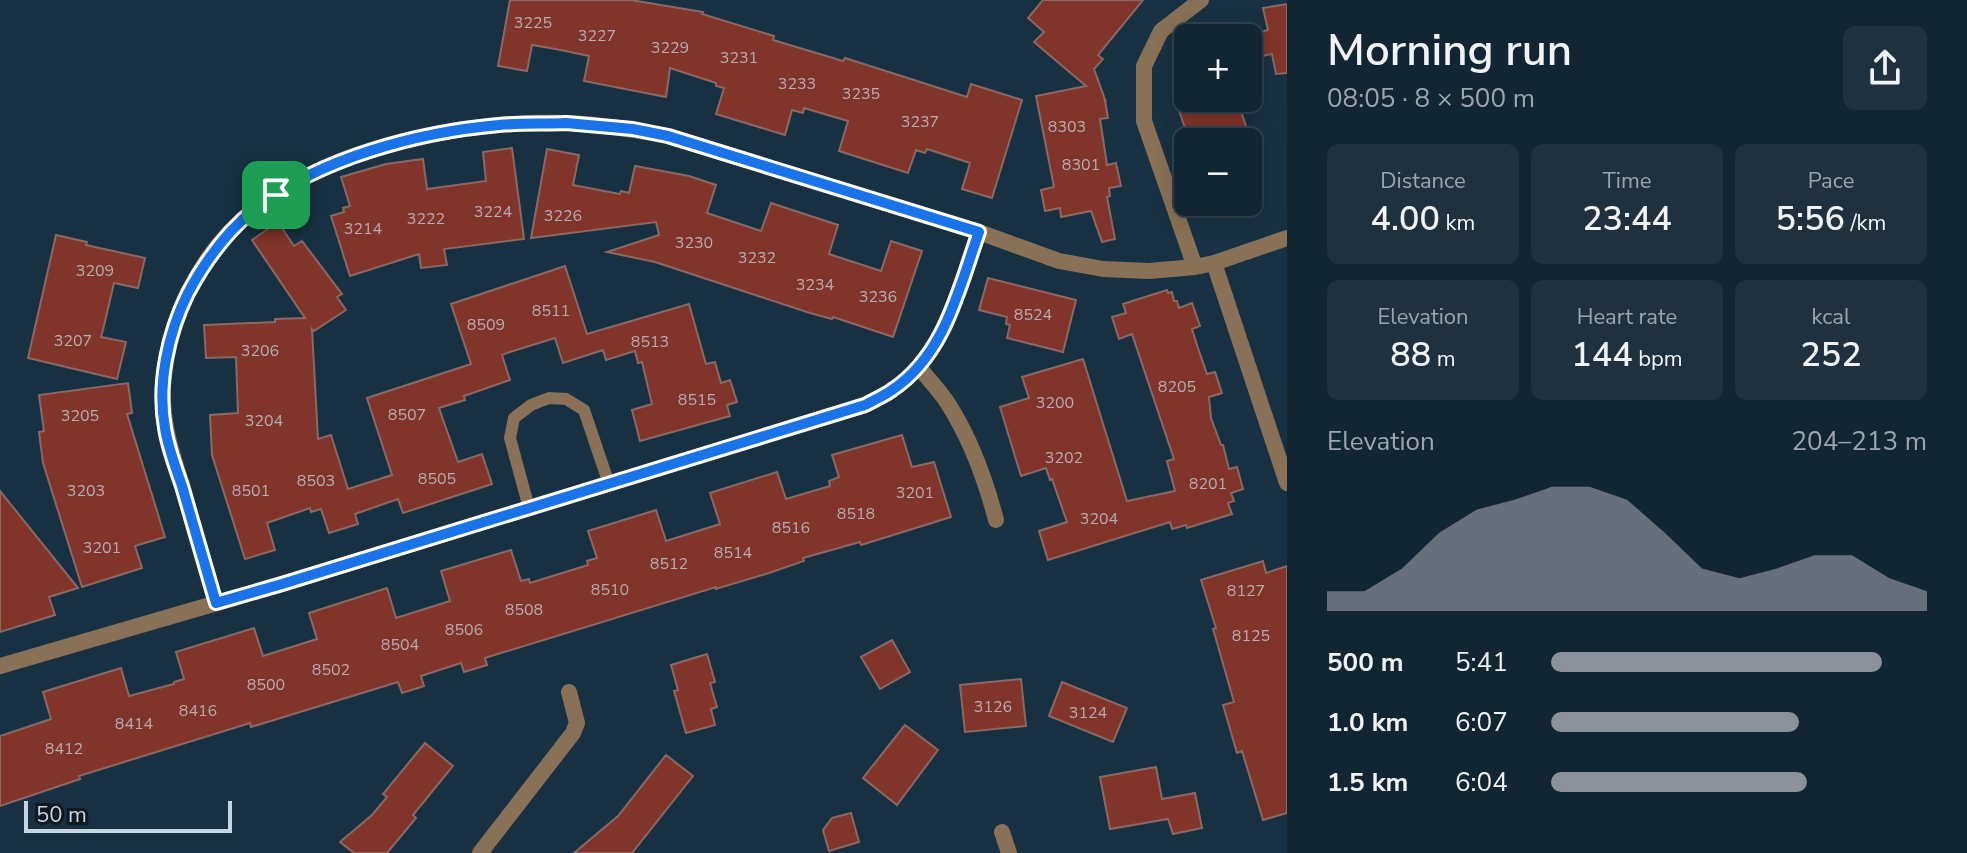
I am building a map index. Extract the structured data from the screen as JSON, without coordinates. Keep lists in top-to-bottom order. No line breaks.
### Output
{"house_numbers":["3225","3227","3229","3231","3233","3235","3237","8303","8301","3224","3226","3222","3214","3230","3232","3209","3234","3236","8511","8524","8509","3207","8513","3206","8205","8515","3200","8507","3205","3204","3202","8505","8503","8201","3203","8501","3201","8518","3204","8516","3201","8514","8512","8510","8127","8508","8506","8125","8504","8502","8500","3126","8416","3124","8414","8412"],"scale_bar":"50 m","page":{"heading":["Morning run","08:05 · 8 × 500 m"],"map_buttons":["+","−"],"stats":[["Distance","4.00 km"],["Time","23:44"],["Pace","5:56 /km"],["Elevation","88 m"],["Heart rate","144 bpm"],["kcal","252"]],"chart":["Elevation","204–213 m"],"list":[{"name":"500 m","note":"5:41"},{"name":"1.0 km","note":"6:07"},{"name":"1.5 km","note":"6:04"}],"scale":"50 m"}}
